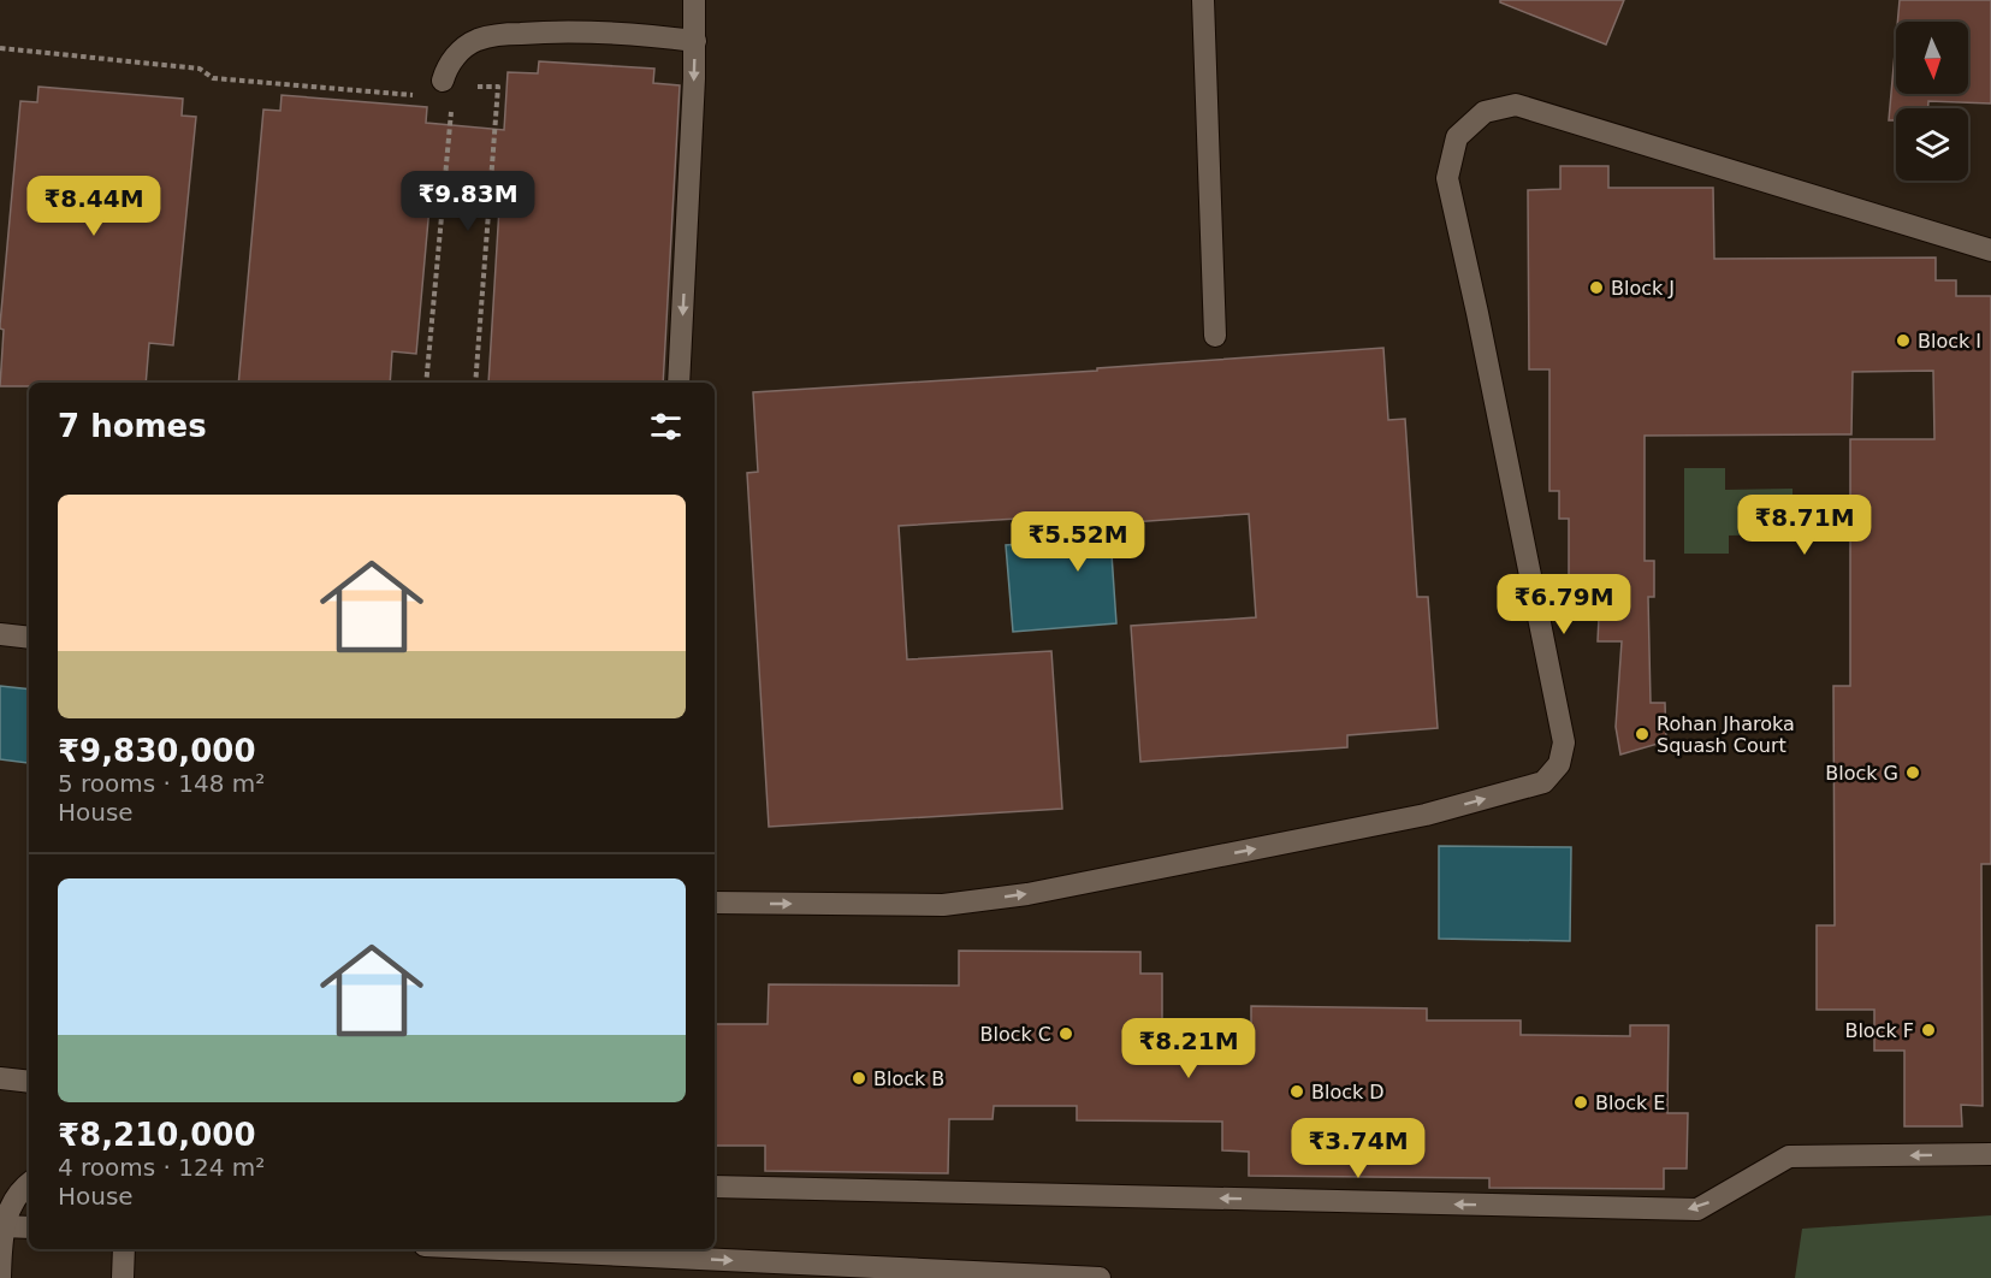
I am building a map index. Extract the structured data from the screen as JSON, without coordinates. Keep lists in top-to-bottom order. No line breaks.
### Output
{"places":["Block J","Block I","Rohan Jharoka Squash Court","Block G","Block F","Block C","Block B","Block D","Block E"],"north":"bottom","page":{"price":["₹9.83M","₹8.44M","₹8.71M","₹5.52M","₹6.79M","₹8.21M","₹3.74M"],"heading":"7 homes","list":[{"name":"₹9,830,000","note":"5 rooms · 148 m² · House"},{"name":"₹8,210,000","note":"4 rooms · 124 m² · House"}]}}
